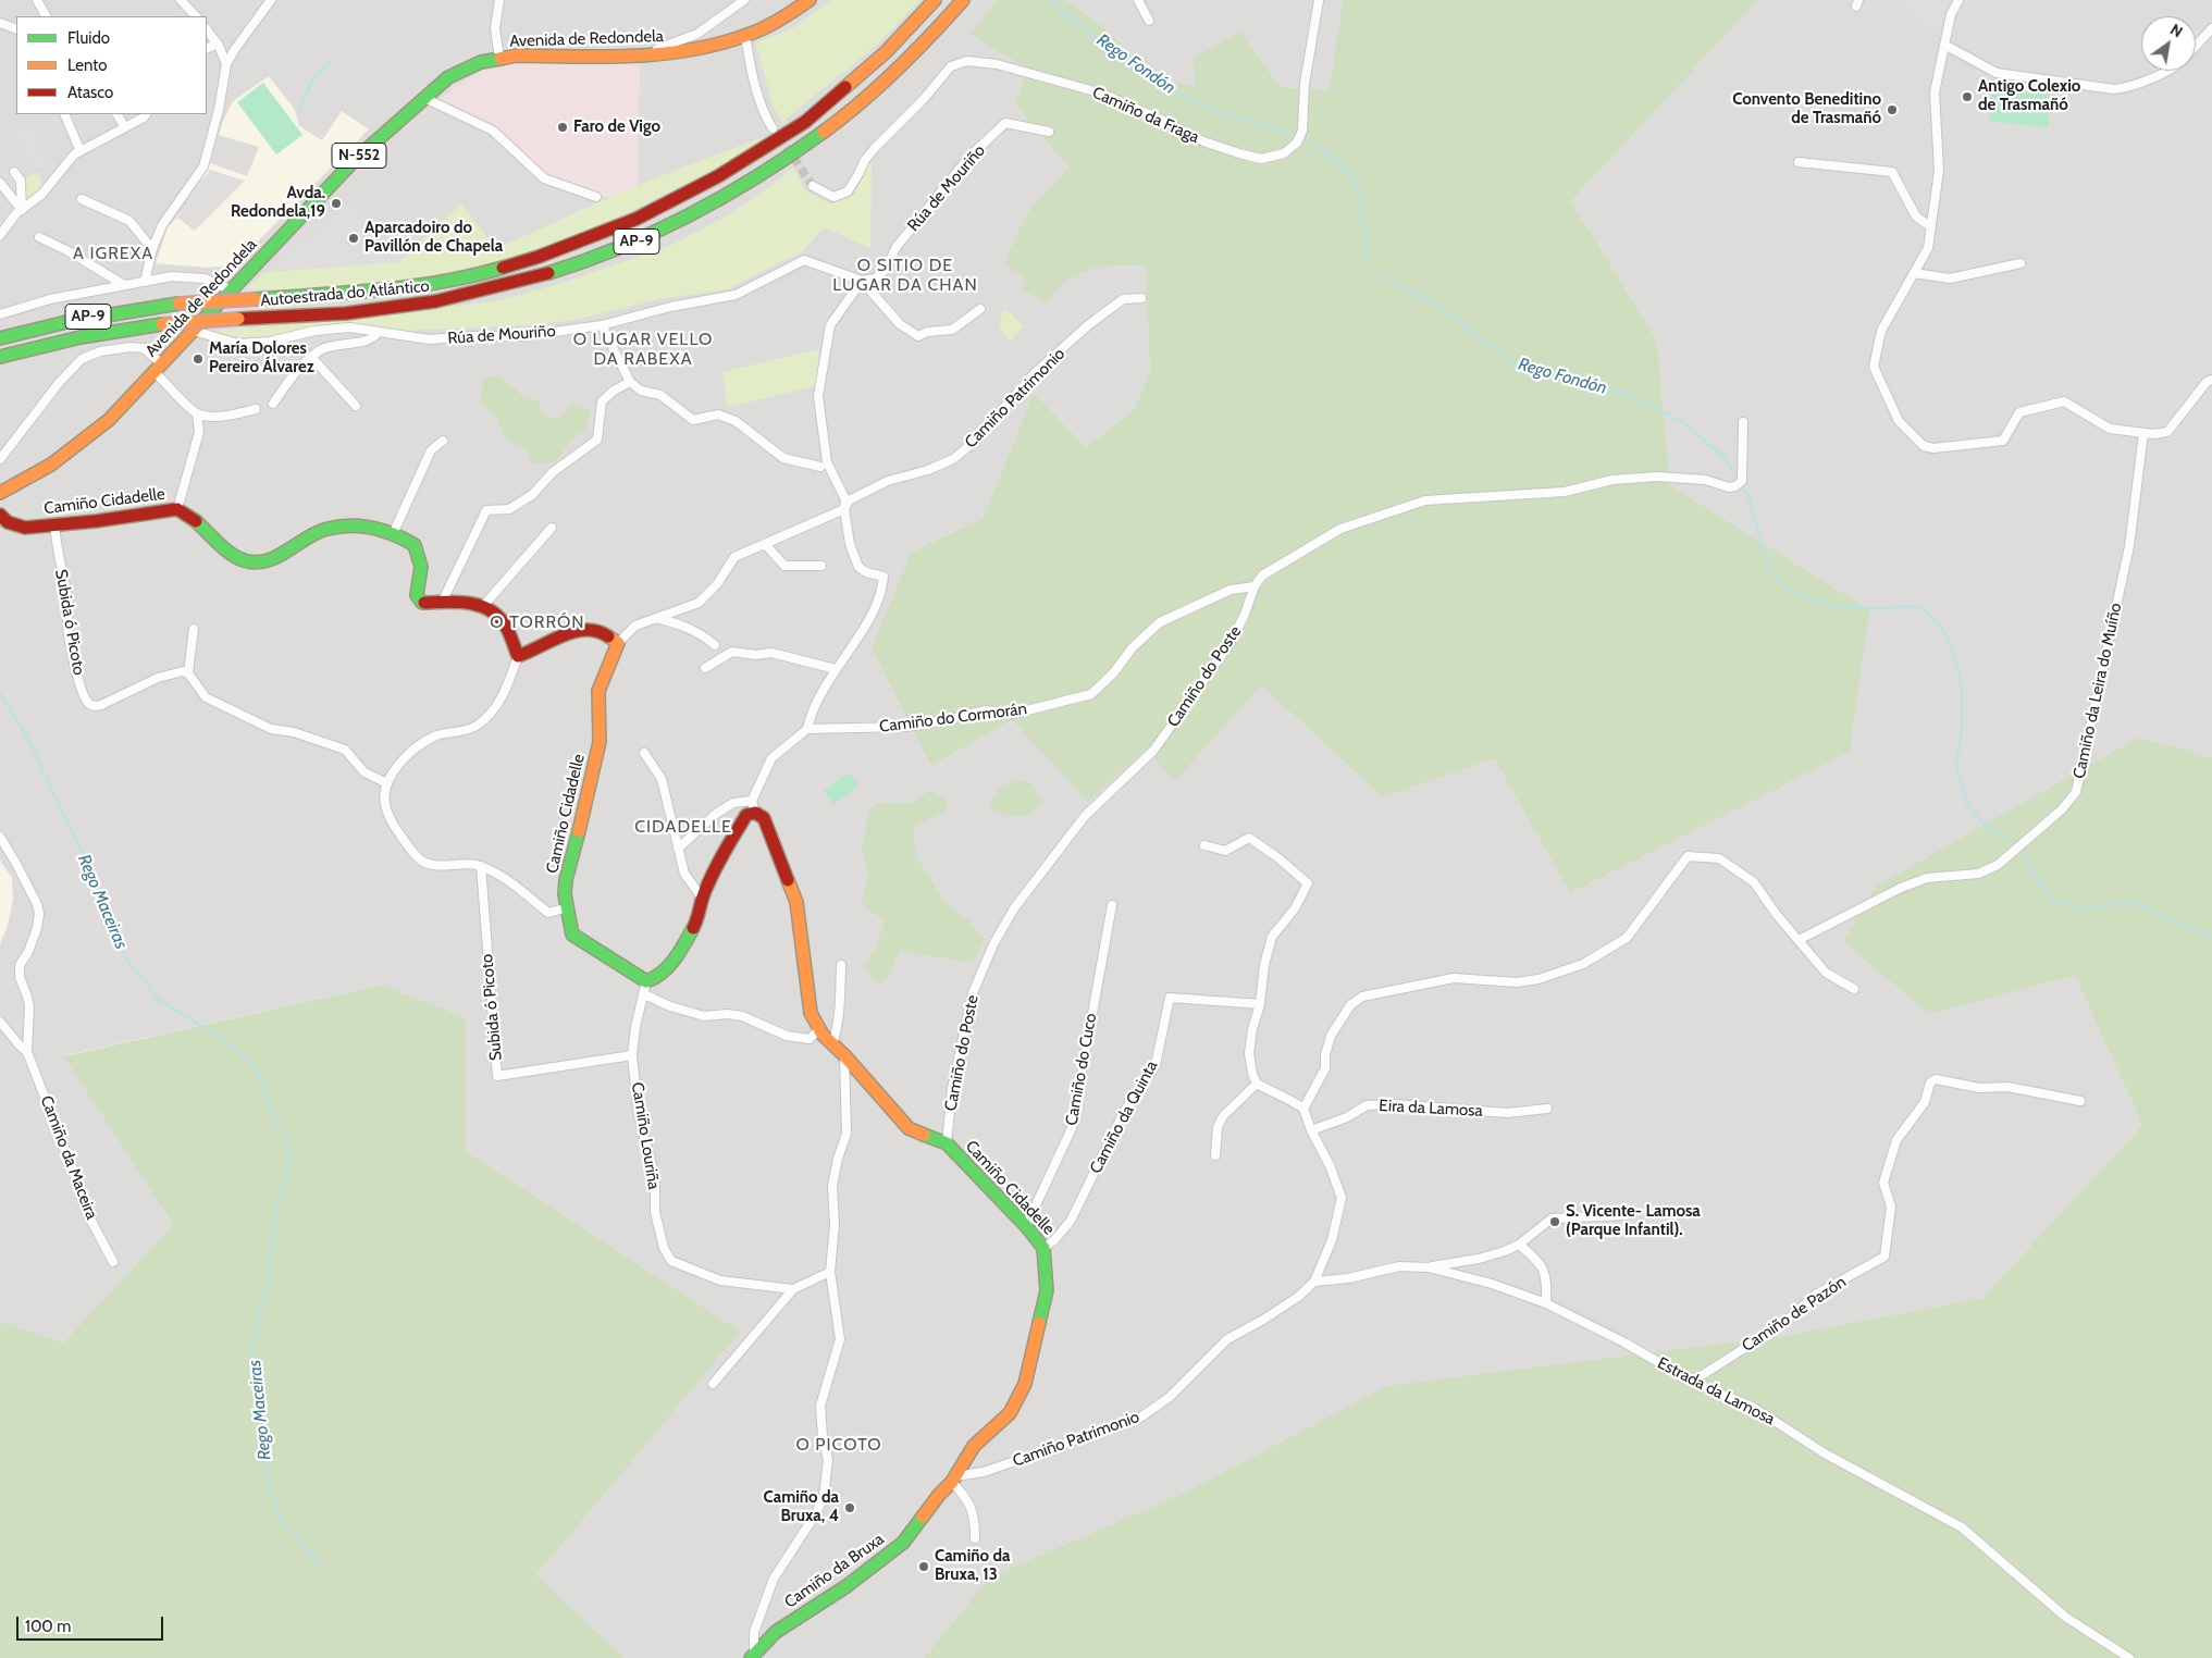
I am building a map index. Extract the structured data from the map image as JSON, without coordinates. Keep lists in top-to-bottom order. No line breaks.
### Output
{"streets":{"main road":["Avenida de Redondela","N-552","AP-9","Autoestrada do Atlántico","Camiño Cidadelle","Camiño da Bruxa"],"street":["Camiño da Fraga","Rúa de Mouriño","Camiño Patrimonio","Subida ó Picoto","Camiño do Poste","Camiño da Leira do Muíño","Camiño do Cormorán","Camiño do Cuco","Eira da Lamosa","Camiño da Quinta","Camiño Louriña","Camiño da Maceira","Camiño de Pazón","Estrada da Lamosa"]},"crossings":[["Avenida de Redondela","Rúa de Mouriño"],["Camiño Patrimonio","Camiño Cidadelle"],["Camiño Patrimonio","Eira da Lamosa"],["Camiño Patrimonio","Estrada da Lamosa"],["Camiño Patrimonio","Camiño da Bruxa"],["Camiño Cidadelle","Subida ó Picoto"],["Camiño Cidadelle","Camiño do Poste"],["Camiño Cidadelle","Camiño do Cuco"],["Camiño Cidadelle","Camiño da Quinta"],["Camiño Cidadelle","Camiño Louriña"],["Camiño Cidadelle","Camiño da Bruxa"],["Subida ó Picoto","Camiño Louriña"],["Camiño do Poste","Camiño do Cormorán"],["Camiño de Pazón","Estrada da Lamosa"]],"districts":["A IGREXA","O SITIO DE LUGAR DA CHAN","O LUGAR VELLO DA RABEXA","O TORRÓN","CIDADELLE","O PICOTO"],"water":["Rego Fondón","Rego Maceiras"],"places":["Antigo Colexio de Trasmañó","Convento Beneditino de Trasmañó","Faro de Vigo","Avda. Redondela,19","Aparcadoiro do Pavillón de Chapela","María Dolores Pereiro Álvarez","S. Vicente- Lamosa (Parque Infantil).","Camiño da Bruxa, 4","Camiño da Bruxa, 13"],"legend":["Fluido","Lento","Atasco"],"scale_bar":"100 m","north":"top right"}
